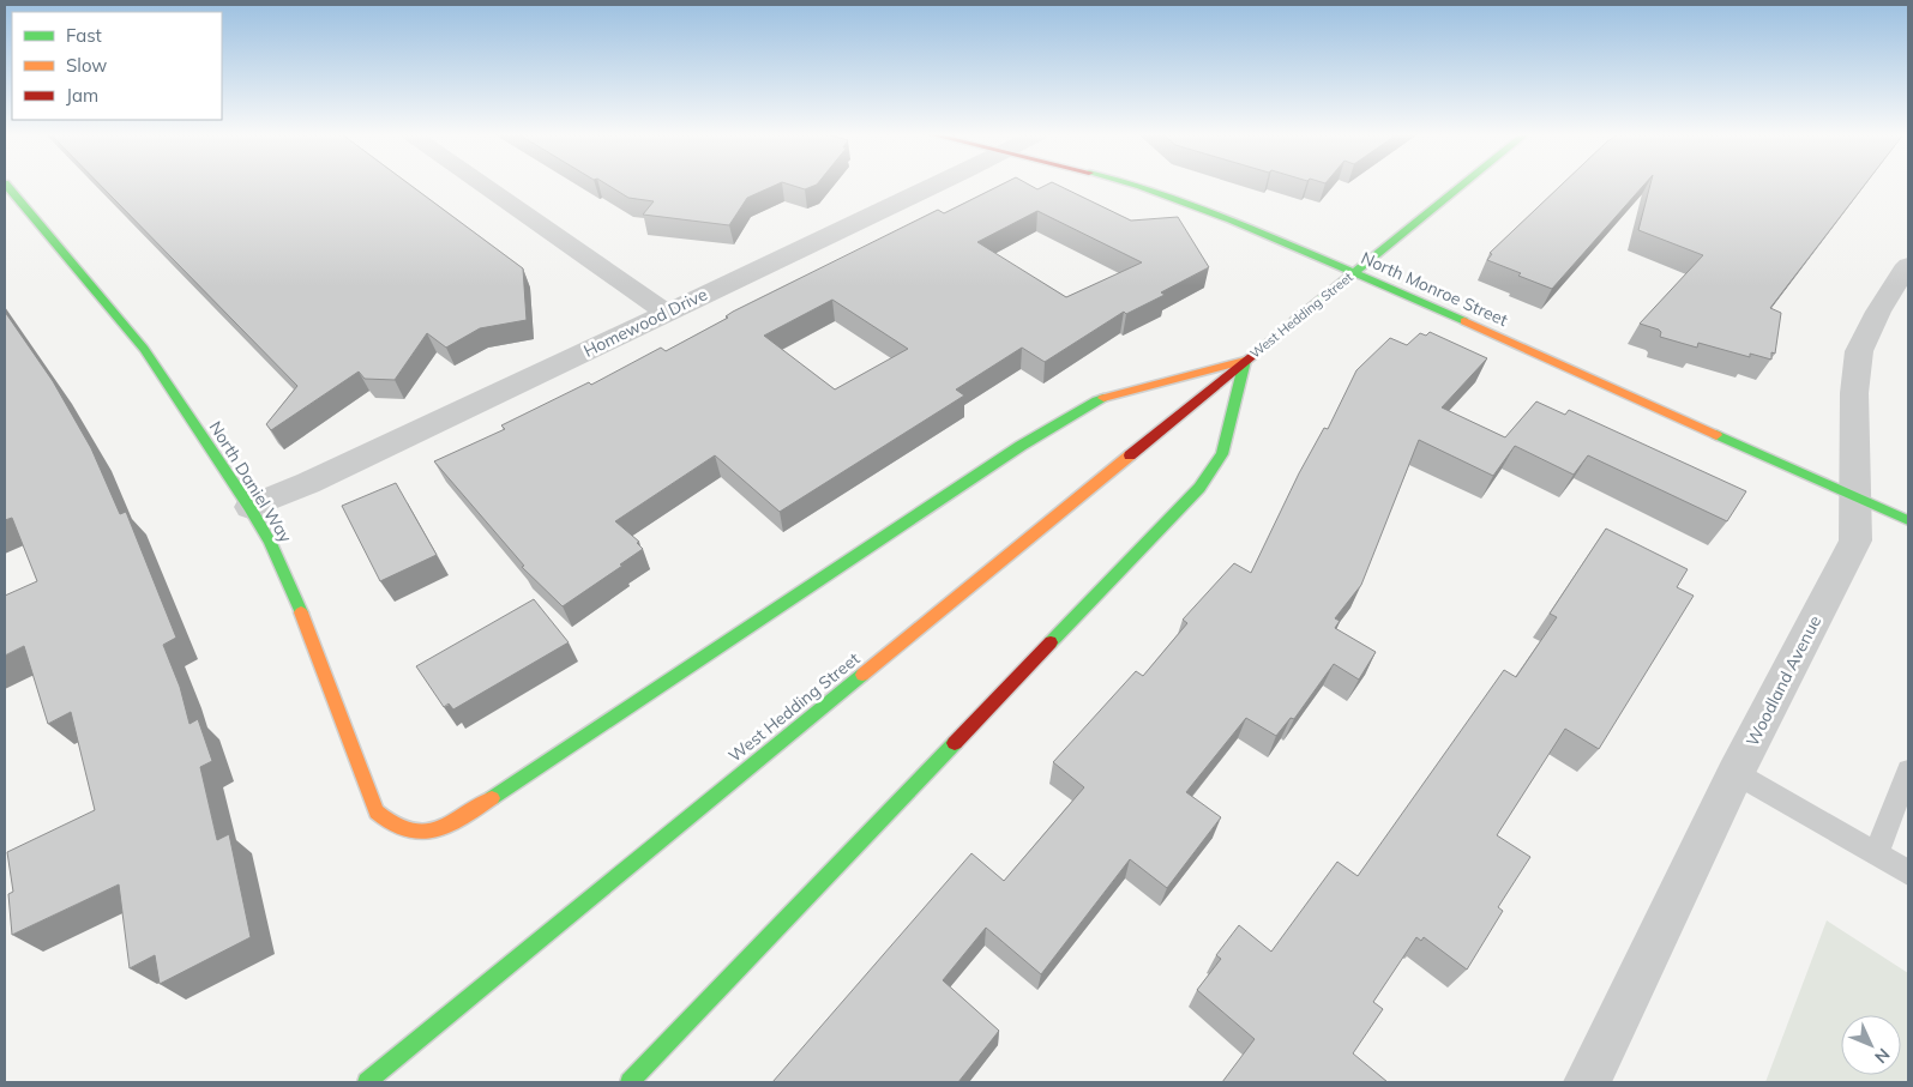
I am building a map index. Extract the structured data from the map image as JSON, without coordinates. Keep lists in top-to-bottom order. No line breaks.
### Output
{"streets":{"street":["North Monroe Street","West Hedding Street","Homewood Drive","North Daniel Way","Woodland Avenue"]},"crossings":[["North Monroe Street","West Hedding Street"],["North Monroe Street","Woodland Avenue"],["West Hedding Street","North Daniel Way"],["Homewood Drive","North Daniel Way"]],"legend":["Fast","Slow","Jam"],"north":"bottom right"}
